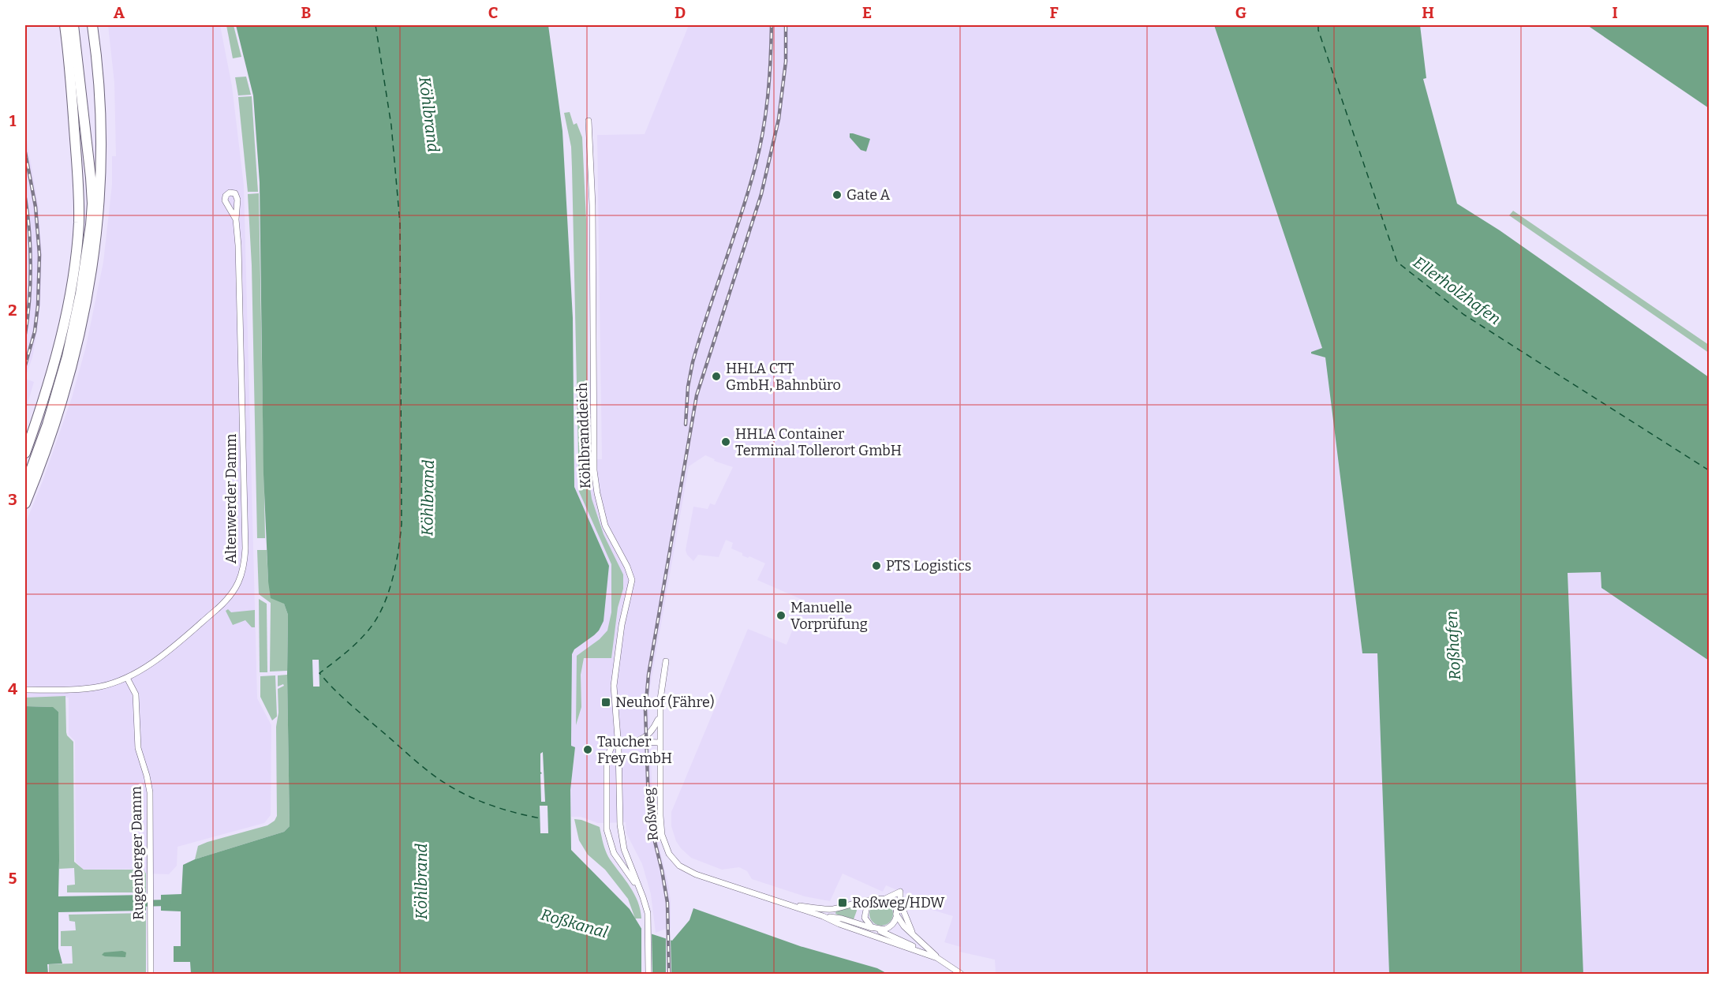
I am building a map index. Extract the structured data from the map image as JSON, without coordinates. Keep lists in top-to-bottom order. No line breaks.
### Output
{"streets":{"street":["Köhlbranddeich","Altenwerder Damm","Roßweg","Rugenberger Damm"]},"crossings":[["Altenwerder Damm","Rugenberger Damm"]],"water":["Köhlbrand","Ellerholzhafen","Roßhafen","Roßkanal"],"places":{"other":["Gate A","HHLA CTT GmbH, Bahnbüro","HHLA Container Terminal Tollerort GmbH","PTS Logistics","Manuelle Vorprüfung","Taucher Frey GmbH"],"transit":["Neuhof (Fähre)","Roßweg/HDW"]},"grid":{"columns":["A","B","C","D","E","F","G","H","I"],"rows":["1","2","3","4","5"]}}
